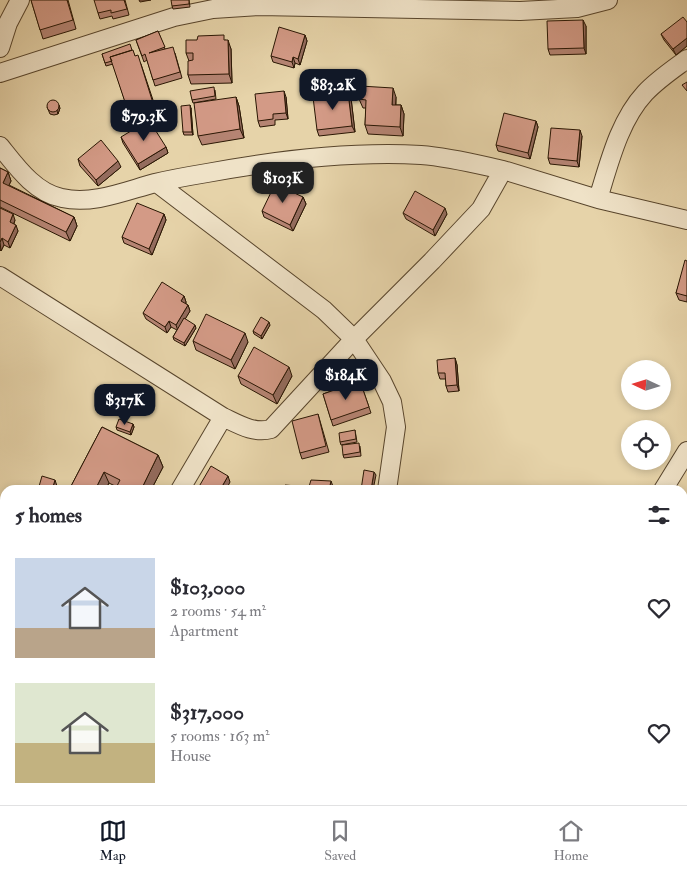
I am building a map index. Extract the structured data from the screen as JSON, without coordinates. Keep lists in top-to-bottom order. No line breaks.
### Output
{"north":"left","page":{"price":["$83.2K","$79.3K","$103K","$184K","$317K"],"heading":"5 homes","list":[{"name":"$103,000","note":"2 rooms · 54 m² · Apartment"},{"name":"$317,000","note":"5 rooms · 163 m² · House"}],"tabs":["Map","Saved","Home"]}}
